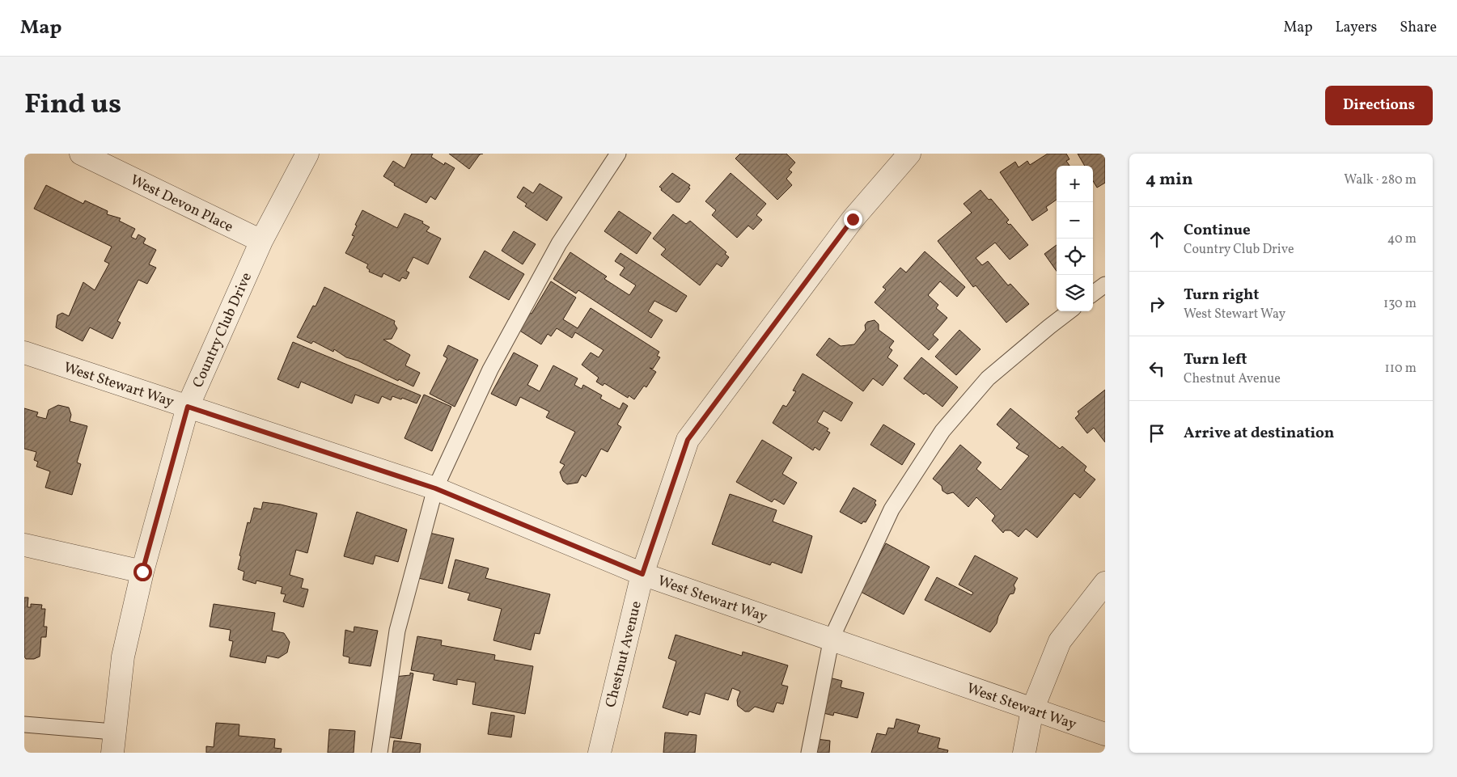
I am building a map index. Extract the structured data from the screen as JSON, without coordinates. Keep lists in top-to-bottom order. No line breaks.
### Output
{"streets":{"street":["West Devon Place","Country Club Drive","West Stewart Way","Chestnut Avenue"]},"crossings":[["West Devon Place","Country Club Drive"],["Country Club Drive","West Stewart Way"],["West Stewart Way","Chestnut Avenue"]],"page":{"header":"Map","nav":["Map","Layers","Share"],"title":"Find us","buttons":"Directions","heading":["4 min","Walk · 280 m"],"map_buttons":["+","−"],"list":[["Continue","Country Club Drive","40 m"],["Turn right","West Stewart Way","130 m"],["Turn left","Chestnut Avenue","110 m"],"Arrive at destination"]}}
